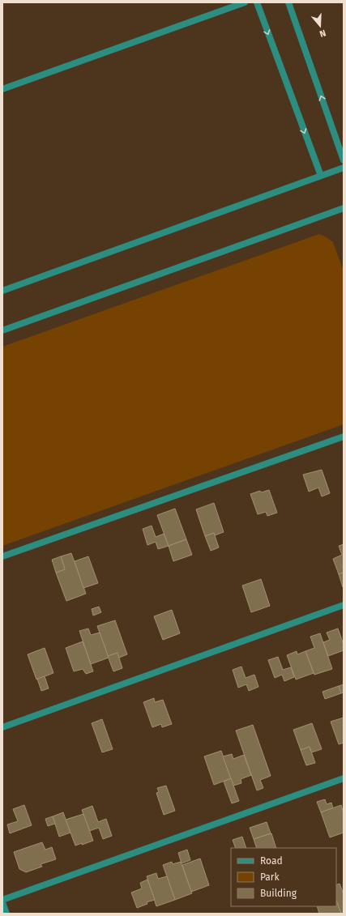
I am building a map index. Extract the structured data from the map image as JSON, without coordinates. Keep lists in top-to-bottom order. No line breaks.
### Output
{"legend":["Road","Park","Building"],"north":"bottom"}
